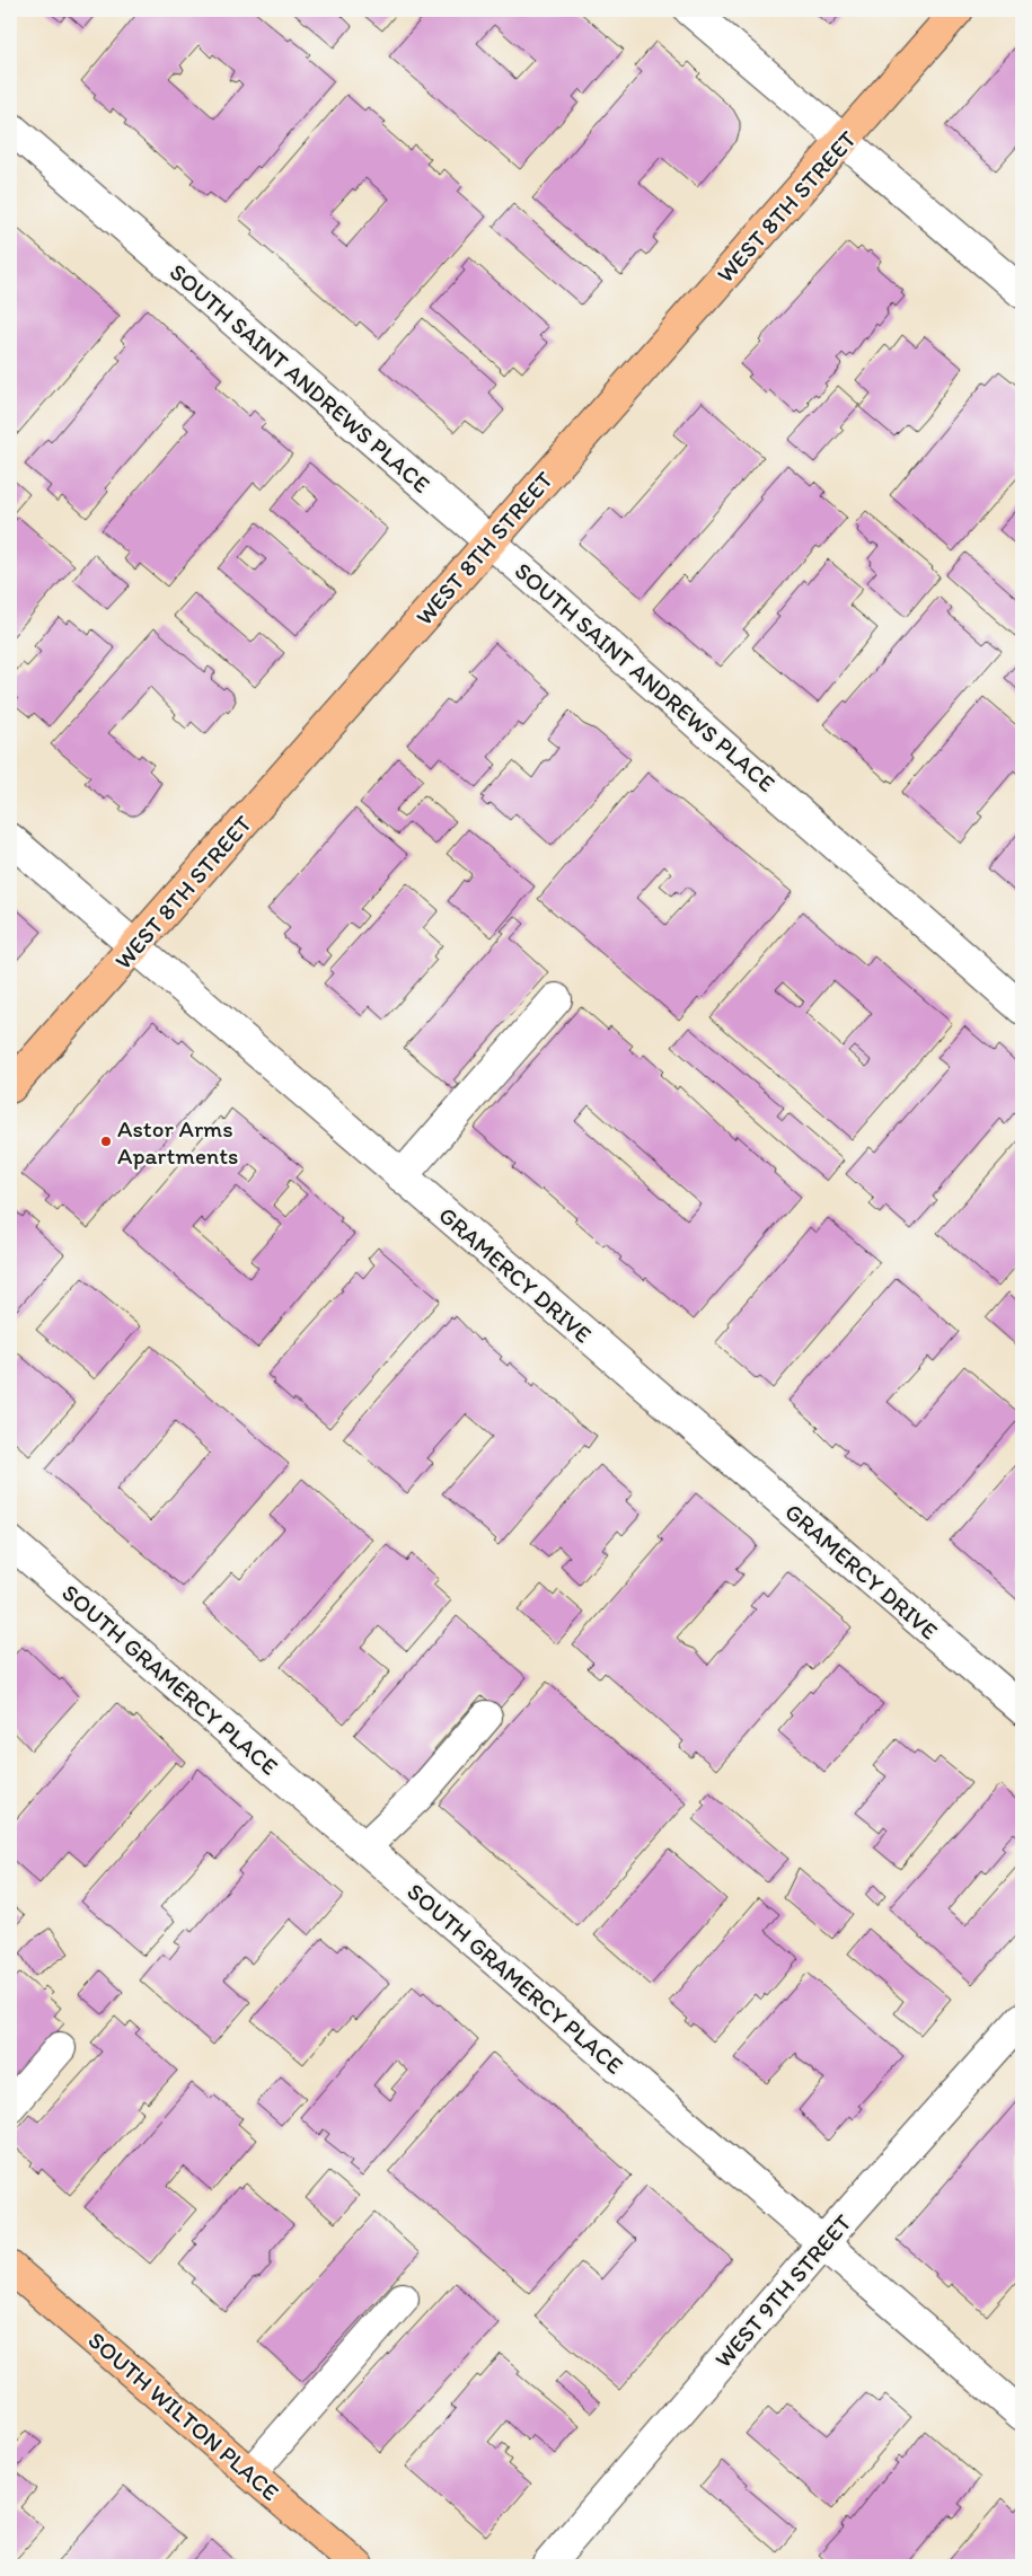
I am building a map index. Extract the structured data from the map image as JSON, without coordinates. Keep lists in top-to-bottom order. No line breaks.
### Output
{"streets":{"main road":["WEST 8TH STREET","SOUTH WILTON PLACE"],"street":["SOUTH SAINT ANDREWS PLACE","GRAMERCY DRIVE","SOUTH GRAMERCY PLACE","WEST 9TH STREET"]},"crossings":[["WEST 8TH STREET","SOUTH SAINT ANDREWS PLACE"],["WEST 8TH STREET","GRAMERCY DRIVE"],["SOUTH GRAMERCY PLACE","WEST 9TH STREET"]],"places":["Astor Arms Apartments"]}
